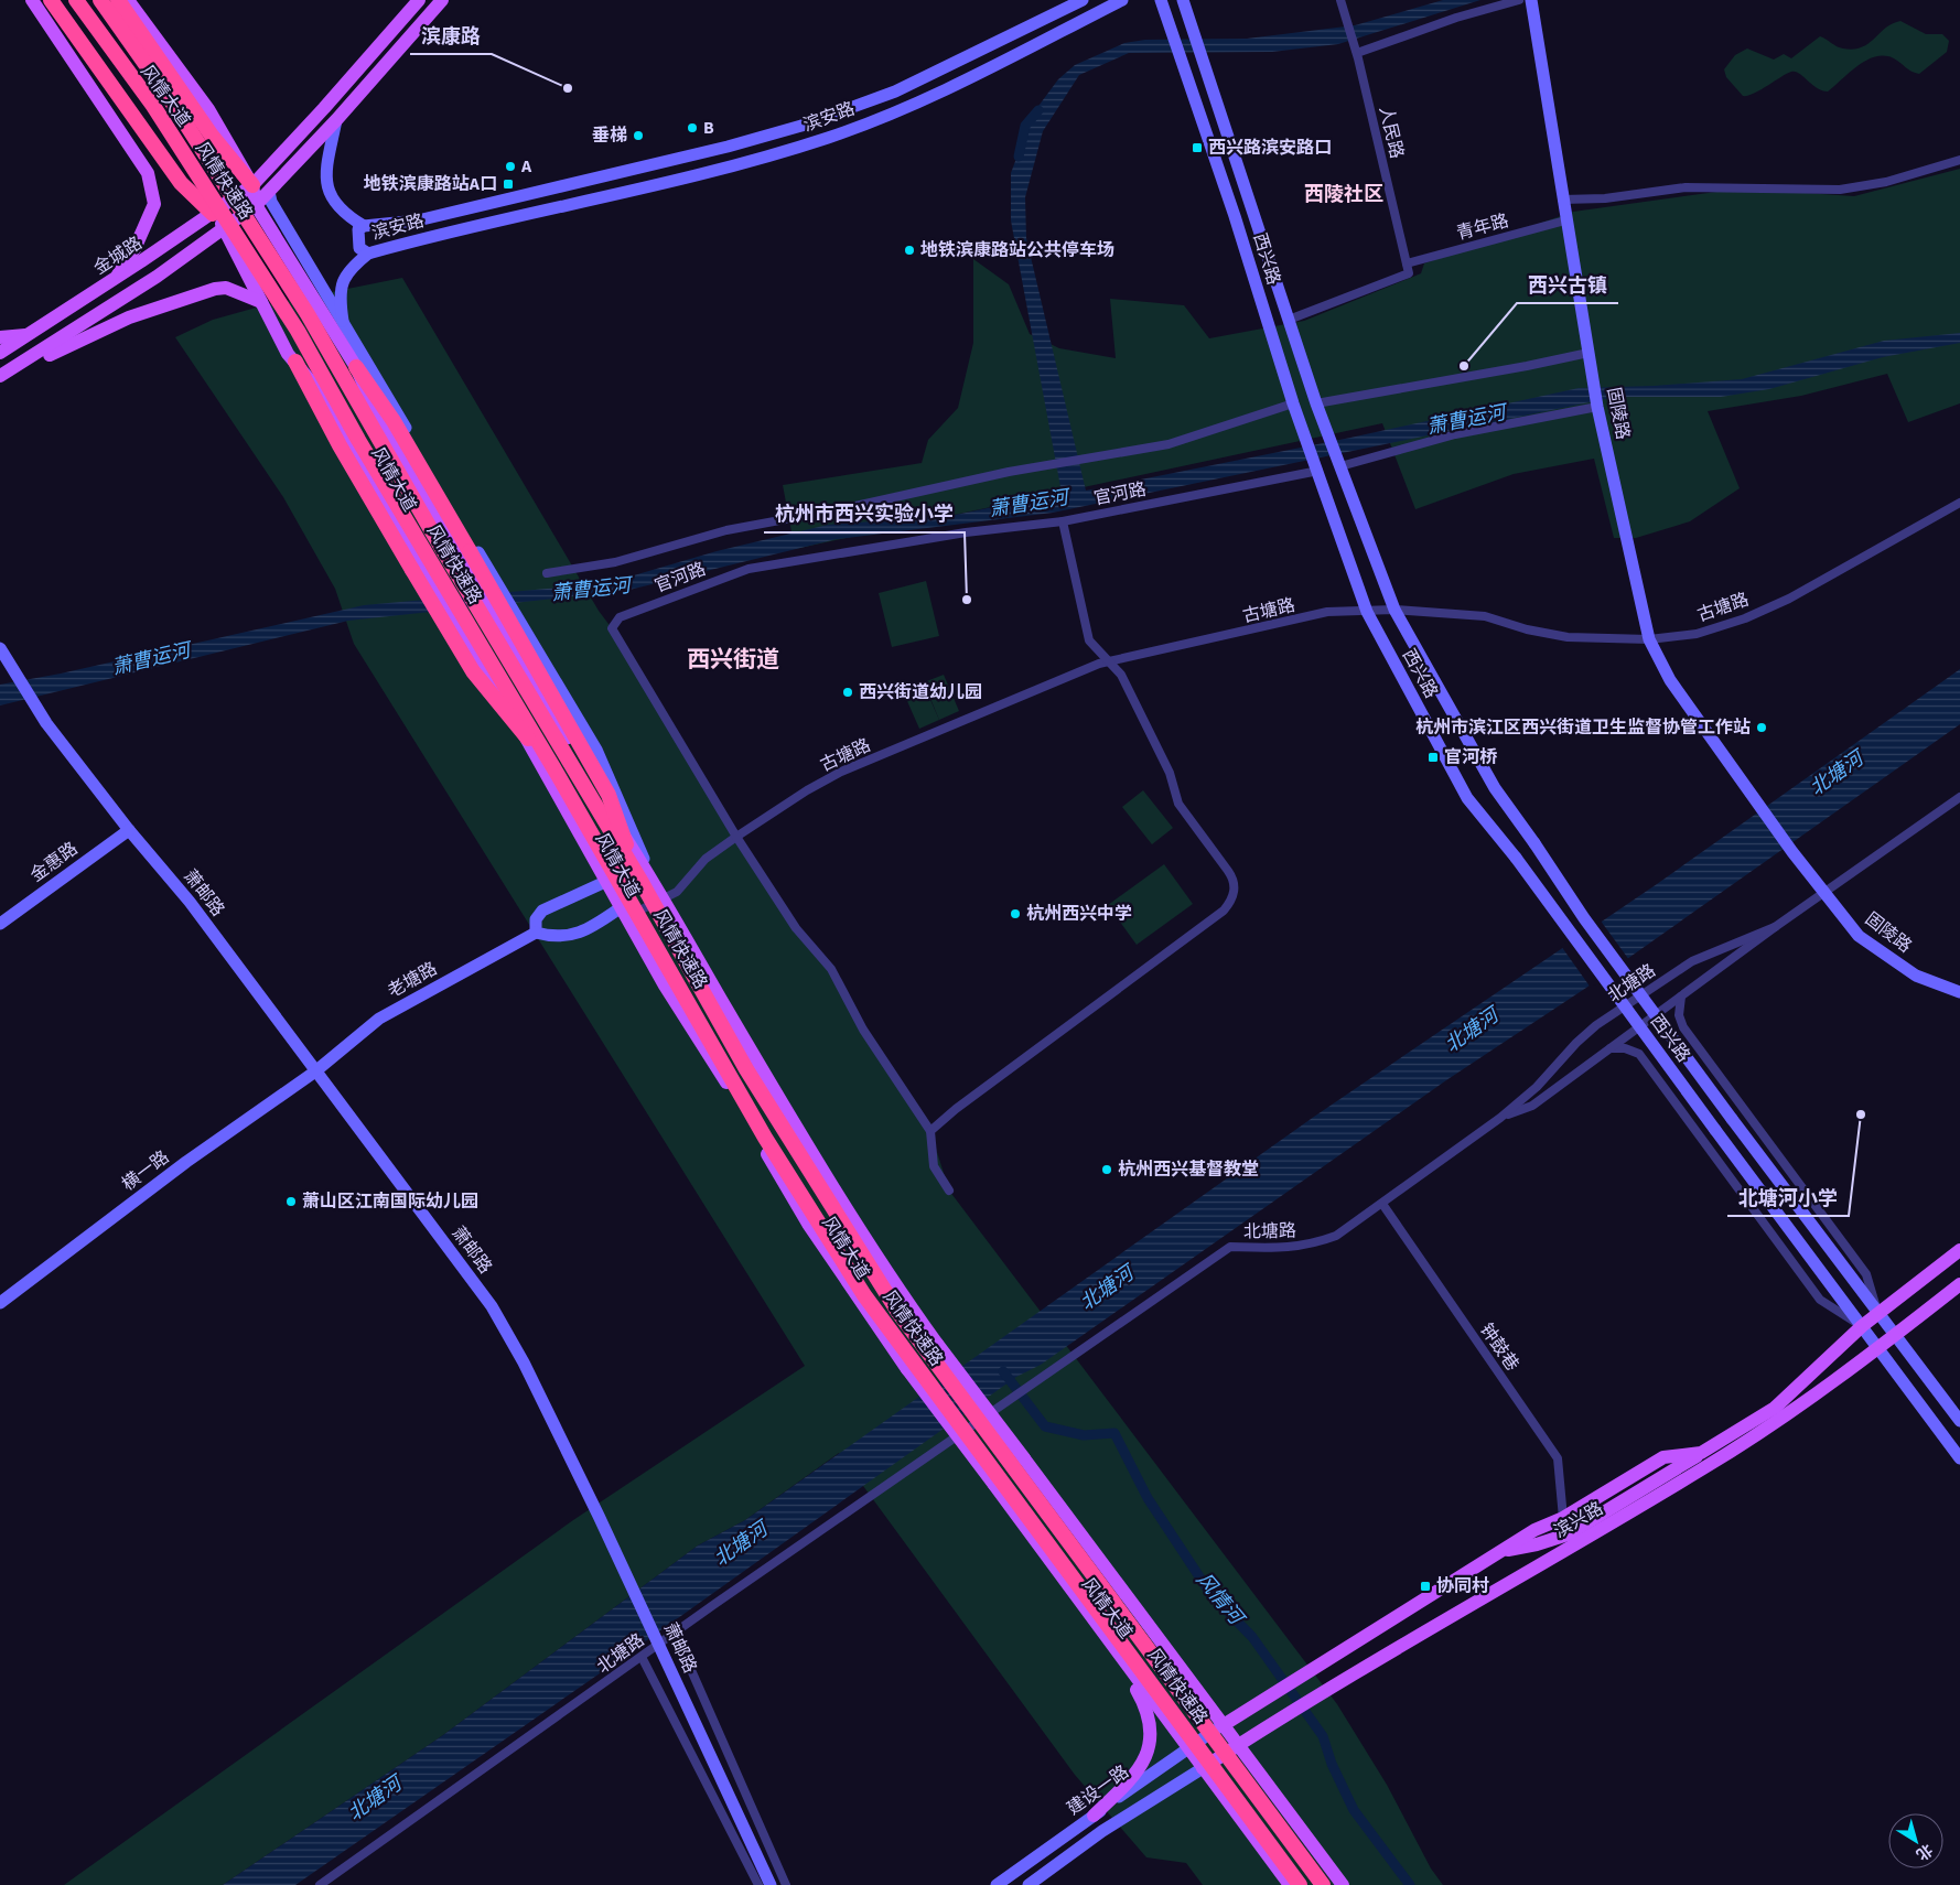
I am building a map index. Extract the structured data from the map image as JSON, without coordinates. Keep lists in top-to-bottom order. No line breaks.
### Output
{"streets":{"highway":["风情快速路"],"main road":["风情大道","滨安路","金城路","西兴路","固陵路","金惠路","萧邮路","老塘路","横一路","滨兴路","建设一路"],"street":["人民路","青年路","官河路","古塘路","北塘路","钟鼓巷"]},"crossings":[["风情大道","风情快速路"],["风情大道","金城路"],["风情大道","古塘路"],["风情大道","滨兴路"],["风情大道","建设一路"],["人民路","青年路"],["人民路","西兴路"],["青年路","固陵路"],["西兴路","官河路"],["西兴路","古塘路"],["西兴路","北塘路"],["西兴路","滨兴路"],["固陵路","古塘路"],["固陵路","北塘路"],["官河路","古塘路"],["金惠路","萧邮路"],["萧邮路","老塘路"],["萧邮路","北塘路"],["萧邮路","横一路"],["老塘路","横一路"],["北塘路","钟鼓巷"],["钟鼓巷","滨兴路"],["滨兴路","建设一路"]],"districts":["西陵社区","西兴街道"],"water":["萧曹运河","北塘河","风情河"],"places":{"other":["滨康路","B","垂梯","A","地铁滨康路站公共停车场","西兴古镇","杭州市西兴实验小学","西兴街道幼儿园","杭州市滨江区西兴街道卫生监督协管工作站","杭州西兴中学","北塘河小学","杭州西兴基督教堂","萧山区江南国际幼儿园"],"transit":["西兴路滨安路口","地铁滨康路站A口","官河桥","协同村"]},"north":"bottom right"}
